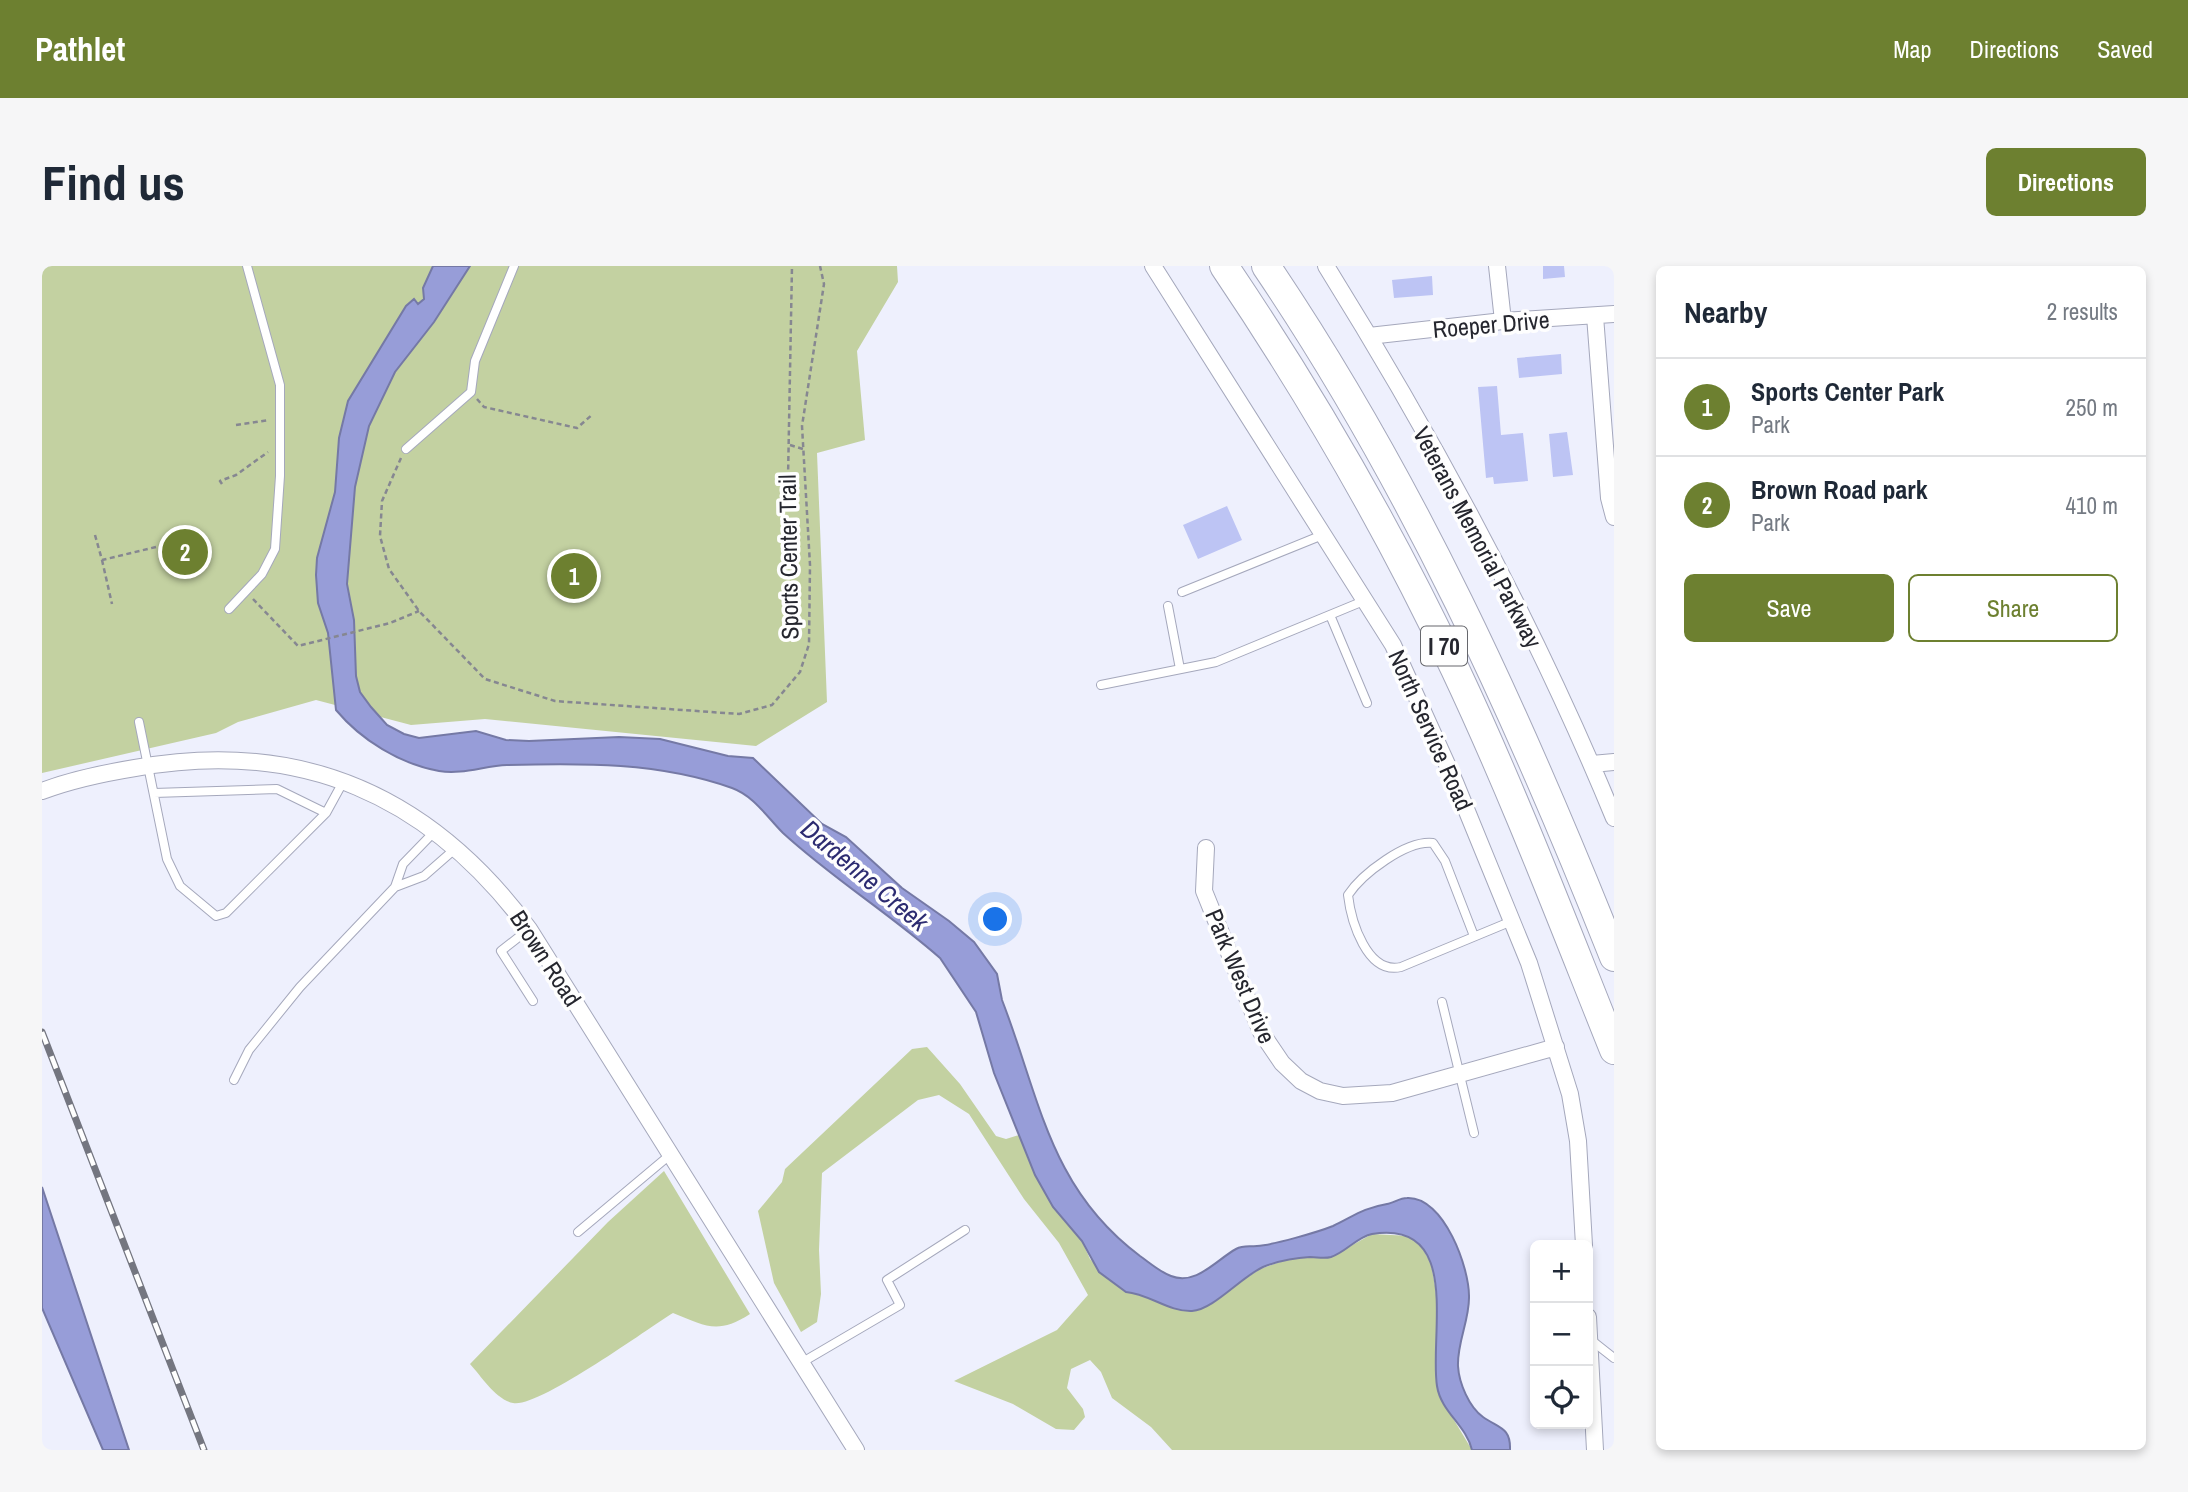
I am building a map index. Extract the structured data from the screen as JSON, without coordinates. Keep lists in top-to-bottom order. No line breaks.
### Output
{"streets":{"highway":["I 70"],"street":["Roeper Drive","Veterans Memorial Parkway","North Service Road","Brown Road","Park West Drive"],"path":["Sports Center Trail"]},"crossings":[["Roeper Drive","Veterans Memorial Parkway"],["North Service Road","Park West Drive"]],"water":["Dardenne Creek"],"page":{"header":"Pathlet","nav":["Map","Directions","Saved"],"buttons":["Directions",["Save","Share"]],"title":"Find us","heading":["Nearby","2 results"],"list":[{"mark":"1","name":"Sports Center Park","note":"Park","value":"250 m"},{"mark":"2","name":"Brown Road park","note":"Park","value":"410 m"}],"pins":["2","1"],"map_buttons":["+","−"]}}
